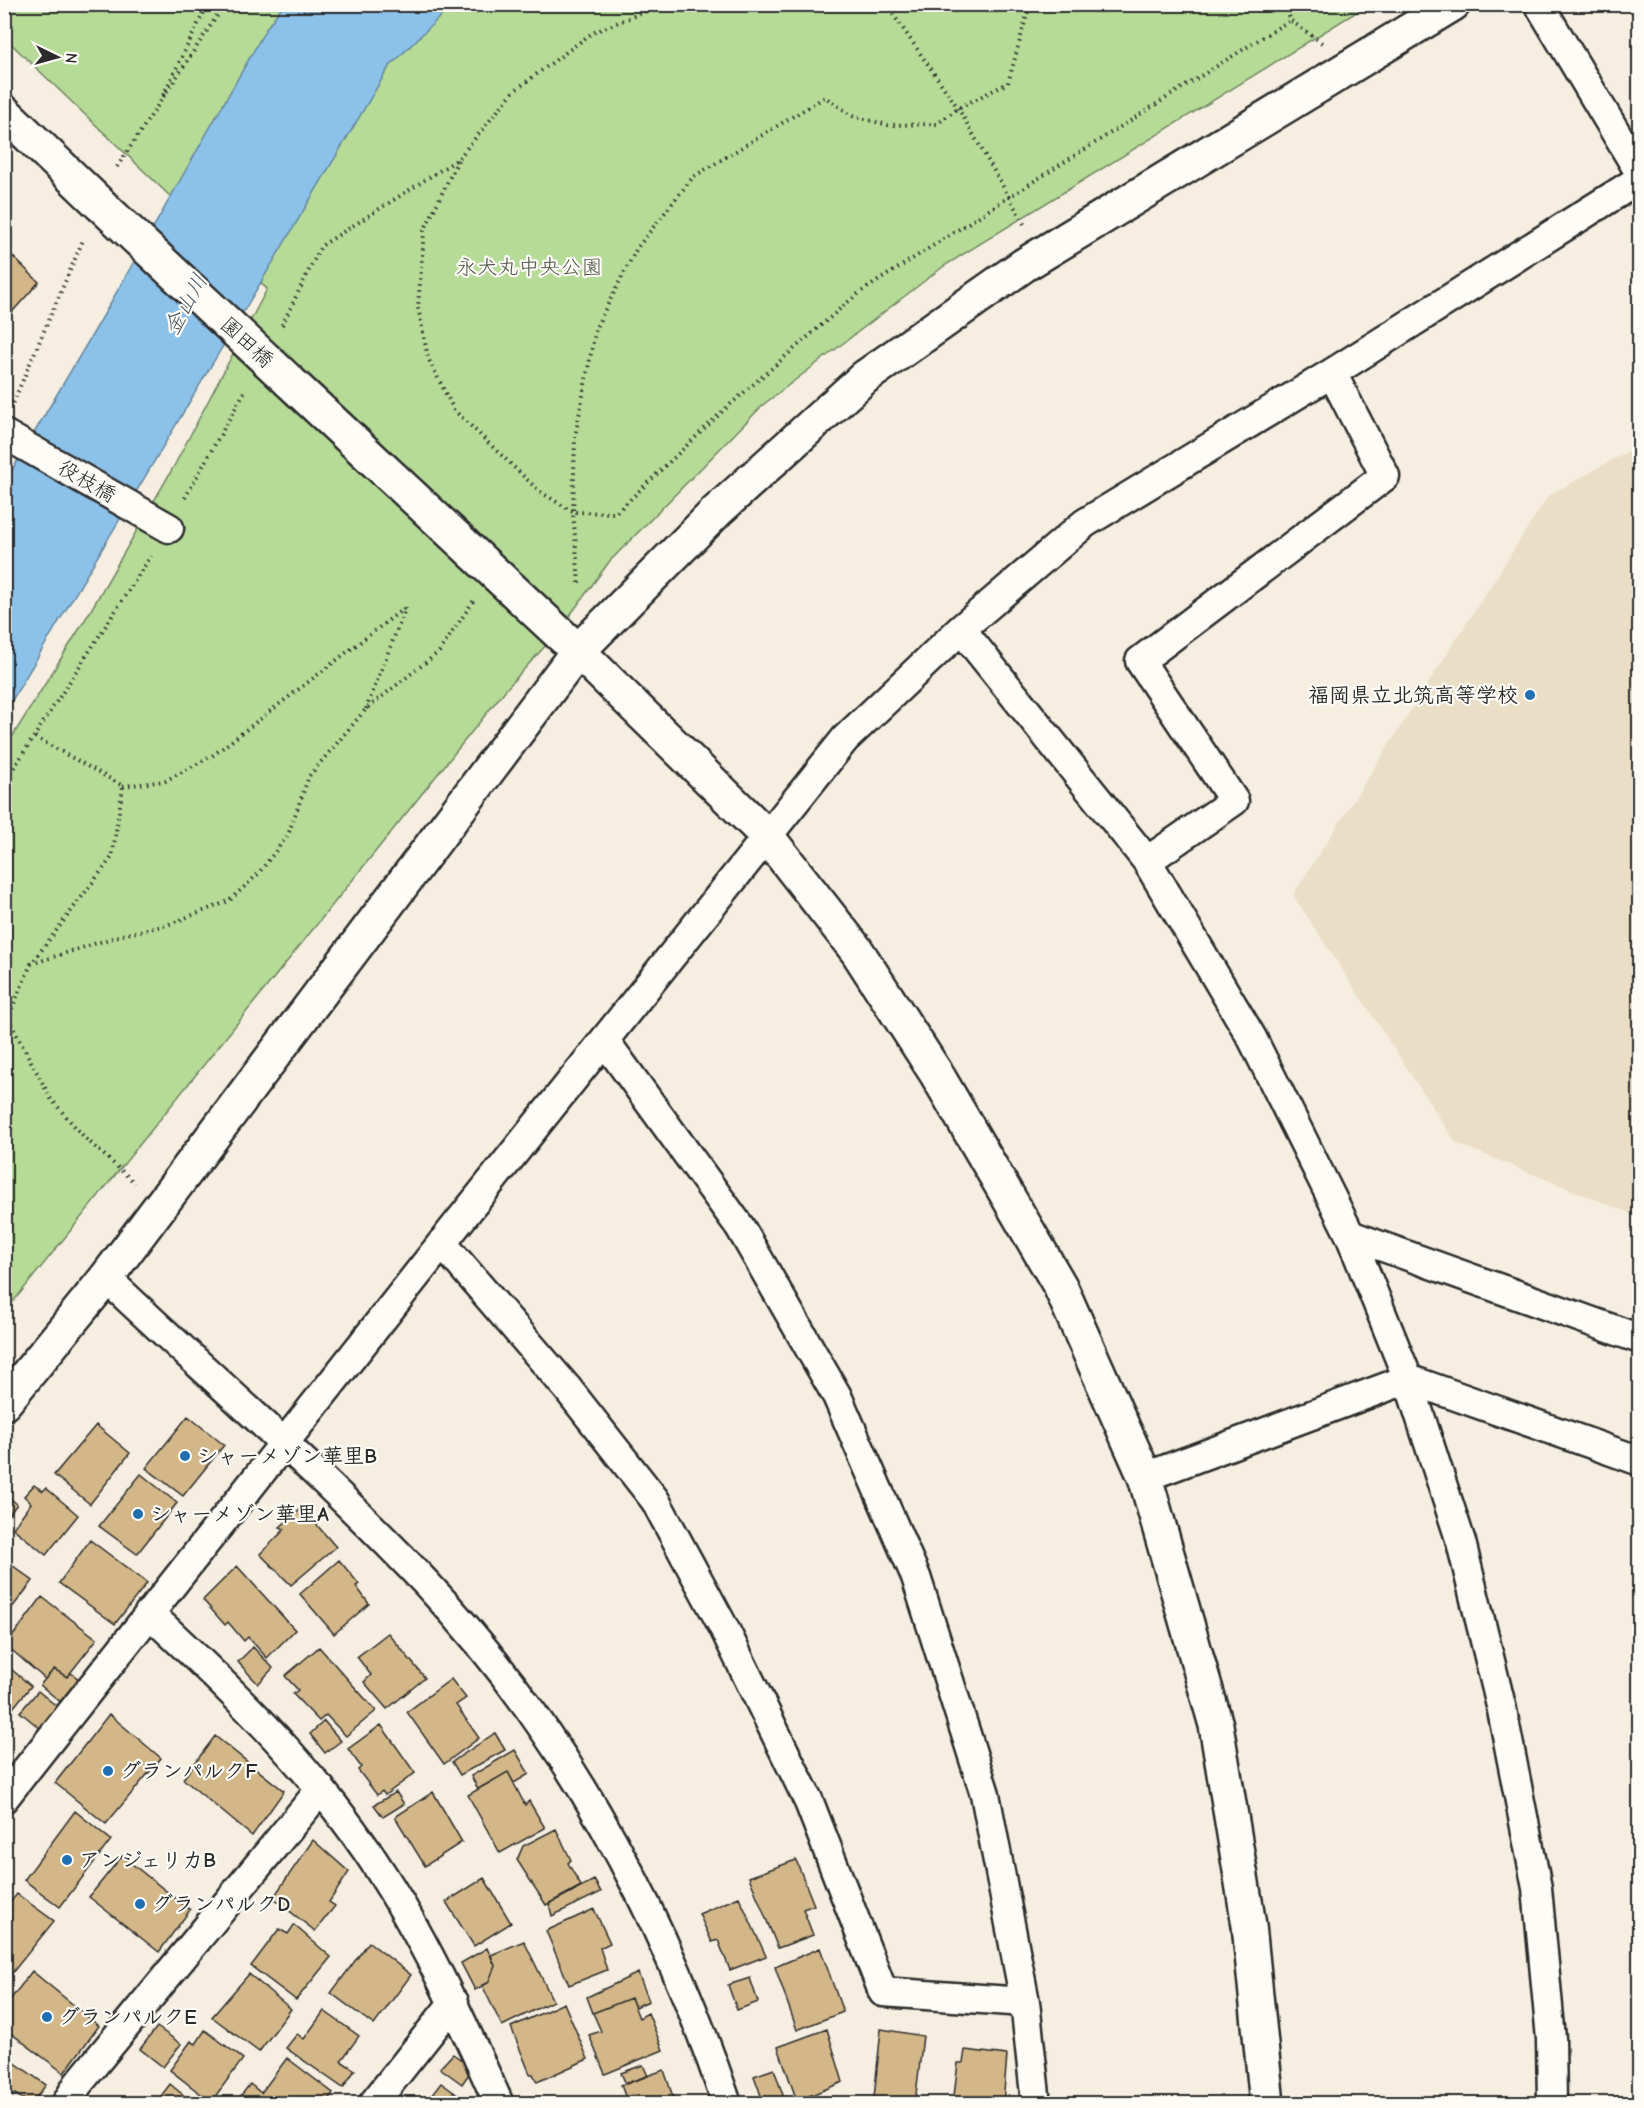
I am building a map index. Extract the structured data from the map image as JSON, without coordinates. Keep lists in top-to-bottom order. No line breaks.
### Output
{"streets":{"street":["園田橋","役枝橋"]},"water":["金山川"],"parks":["永犬丸中央公園"],"places":["福岡県立北筑高等学校","シャーメゾン華里B","シャーメゾン華里A","グランパルクF","アンジェリカB","グランパルクD","グランパルクE"],"north":"right"}
